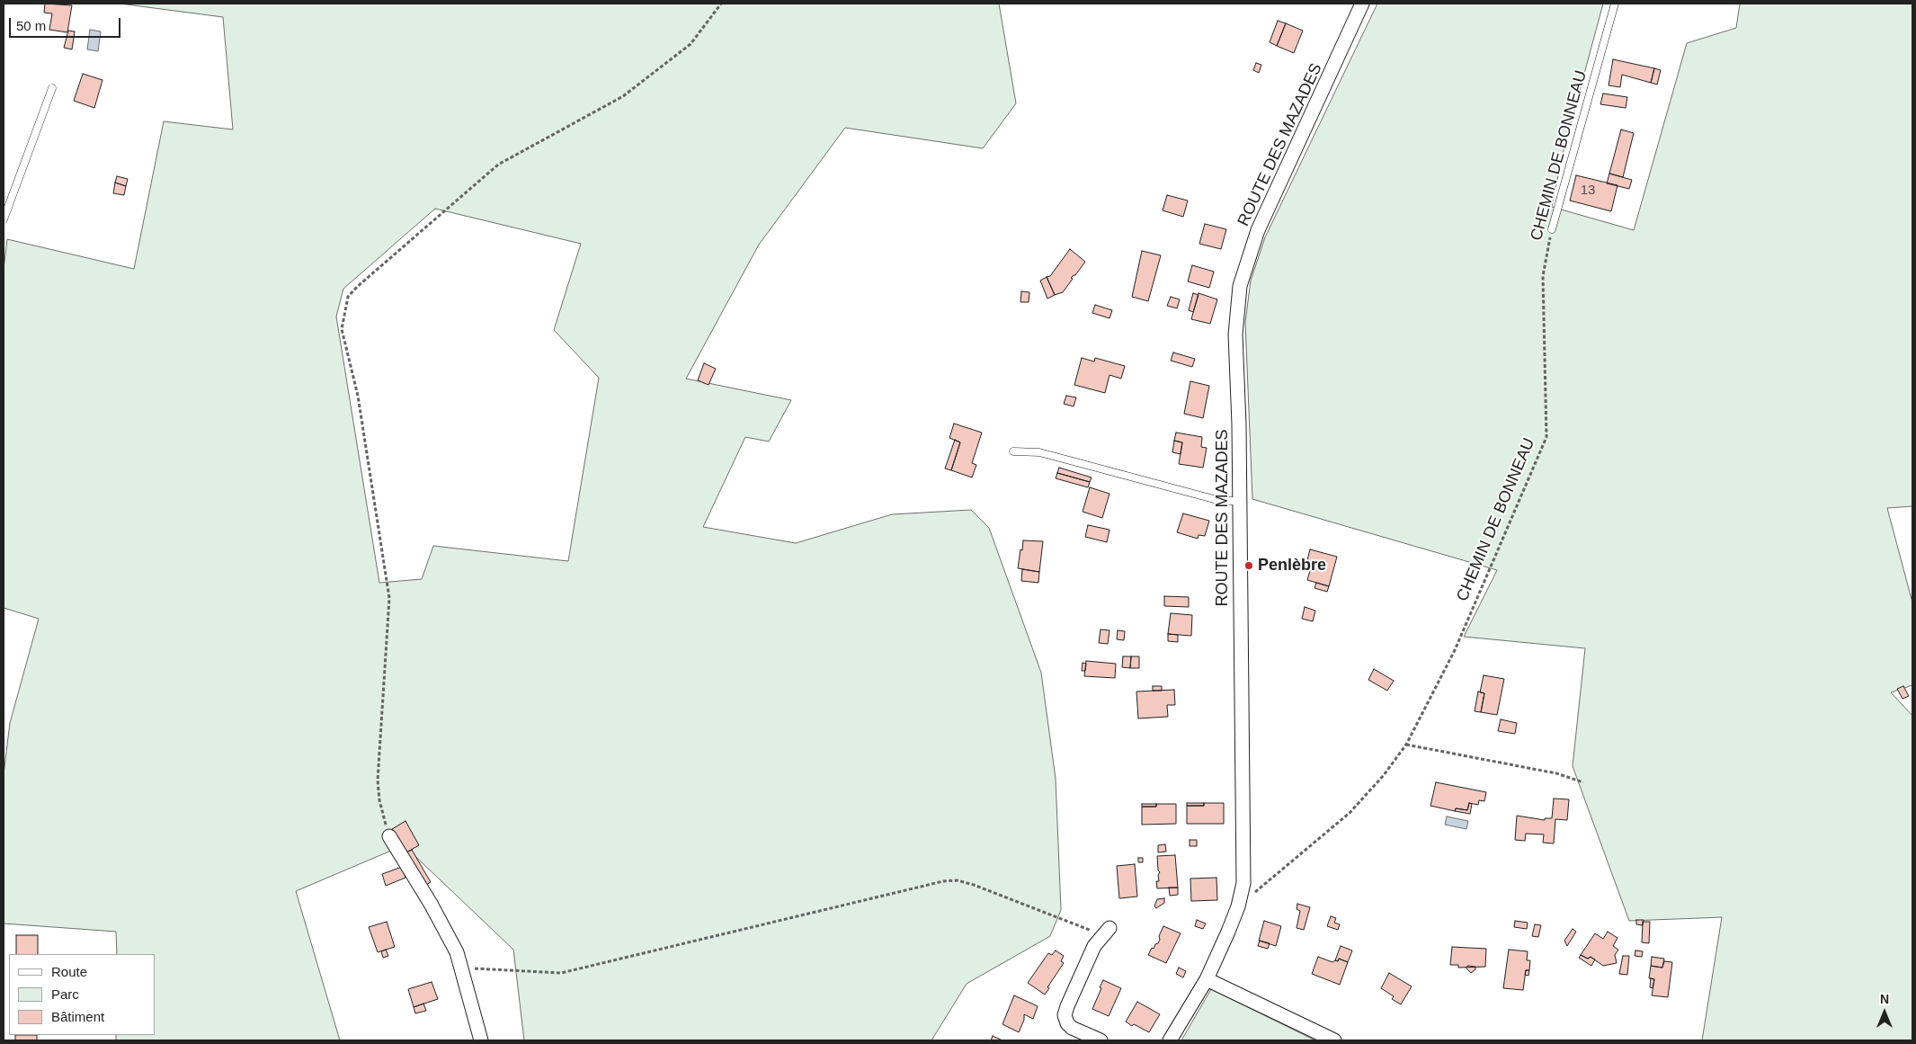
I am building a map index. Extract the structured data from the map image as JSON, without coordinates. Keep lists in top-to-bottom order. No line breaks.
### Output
{"streets":{"street":["ROUTE DES MAZADES"],"lane":["CHEMIN DE BONNEAU"]},"crossings":[["ROUTE DES MAZADES","CHEMIN DE BONNEAU"]],"places":["Penlèbre"],"house_numbers":["13"],"legend":["Route","Parc","Bâtiment"],"scale_bar":"50 m","north":"top"}
